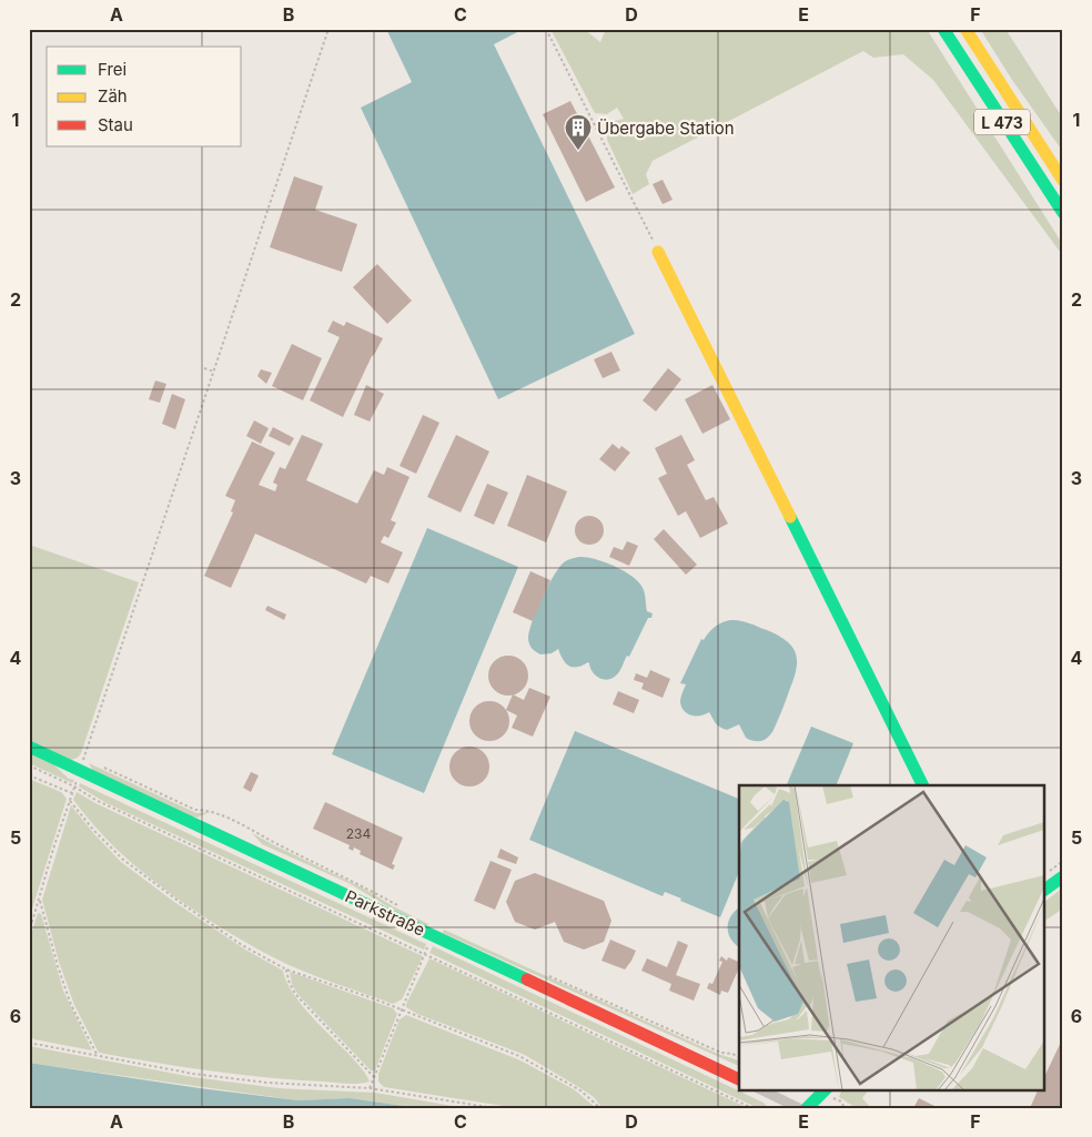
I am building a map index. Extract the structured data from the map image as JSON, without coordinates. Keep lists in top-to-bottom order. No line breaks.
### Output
{"streets":{"main road":["L 473","Parkstraße"]},"places":{"building":["Übergabe Station"]},"house_numbers":["234"],"legend":["Frei","Zäh","Stau"],"grid":{"columns":["A","B","C","D","E","F"],"rows":["1","2","3","4","5","6"]}}
